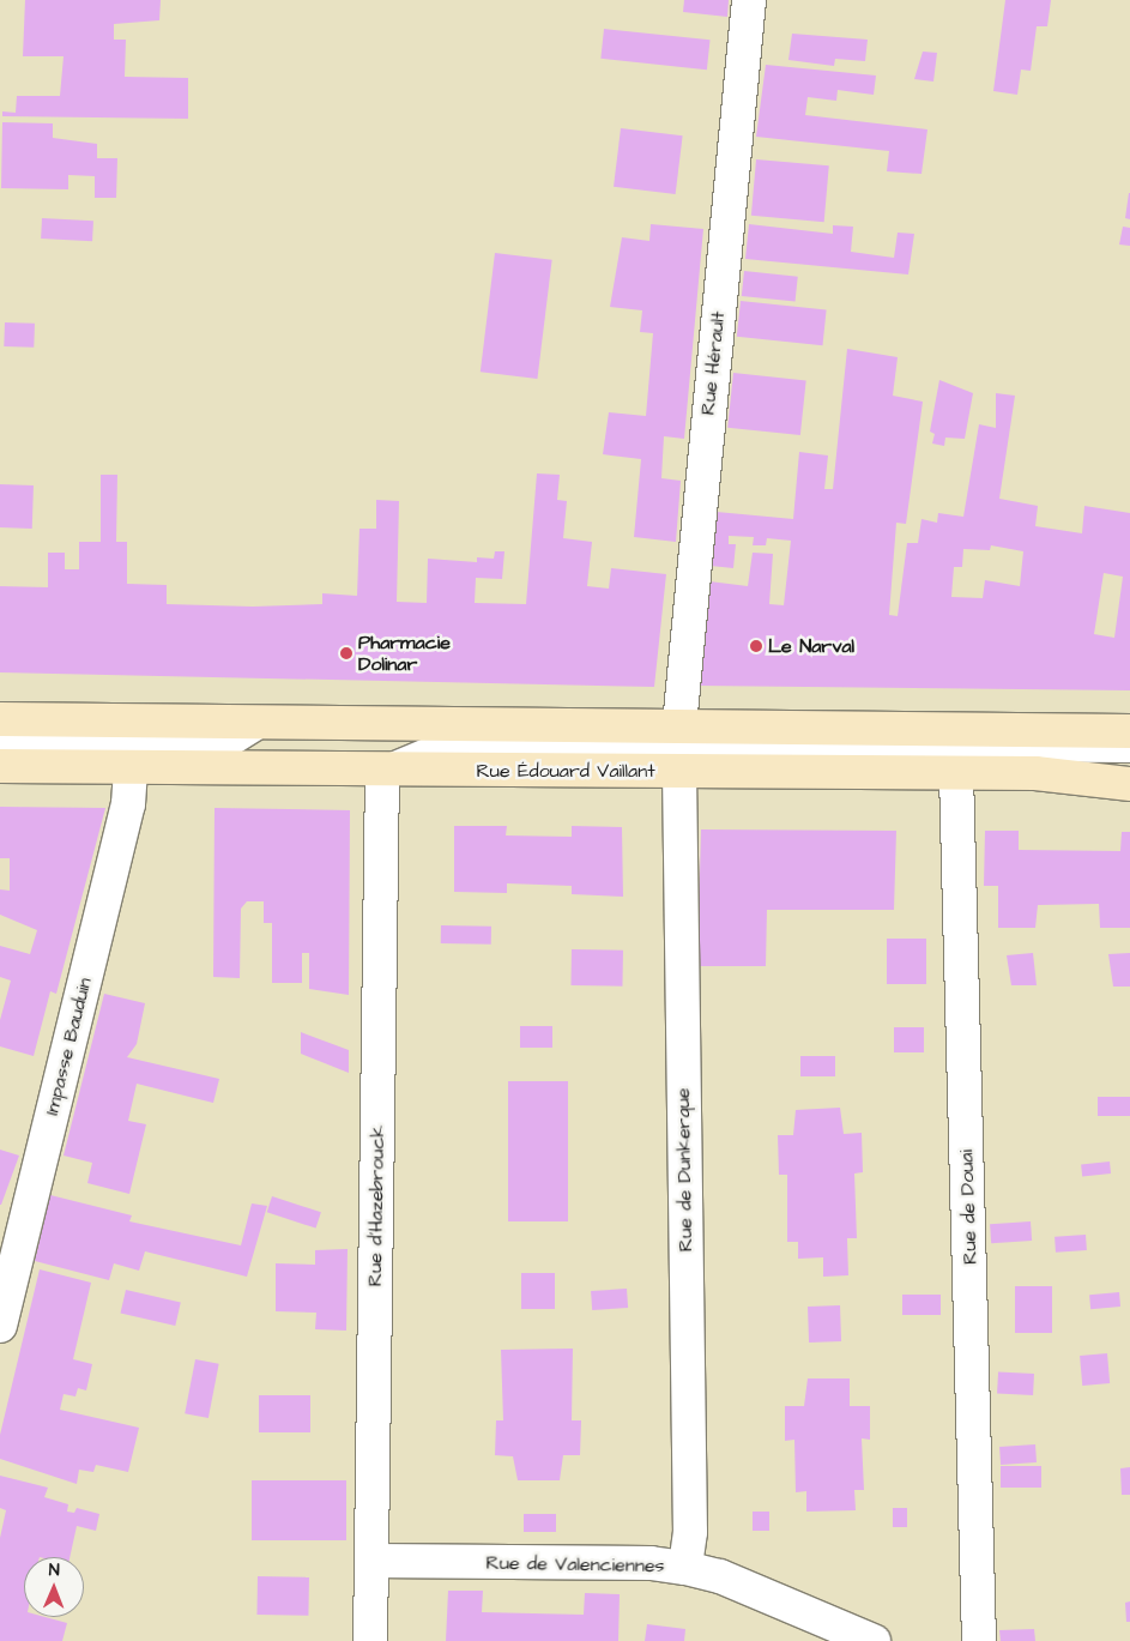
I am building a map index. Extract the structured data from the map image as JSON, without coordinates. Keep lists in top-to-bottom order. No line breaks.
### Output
{"streets":{"main road":["Rue Édouard Vaillant"],"street":["Rue Hérault","Impasse Bauduin","Rue de Dunkerque","Rue d'Hazebrouck","Rue de Douai","Rue de Valenciennes"]},"crossings":[["Rue Édouard Vaillant","Impasse Bauduin"],["Rue Édouard Vaillant","Rue de Dunkerque"],["Rue Édouard Vaillant","Rue d'Hazebrouck"],["Rue Édouard Vaillant","Rue de Douai"],["Rue de Dunkerque","Rue de Valenciennes"],["Rue d'Hazebrouck","Rue de Valenciennes"]],"places":["Le Narval","Pharmacie Dolinar"],"north":"top"}
